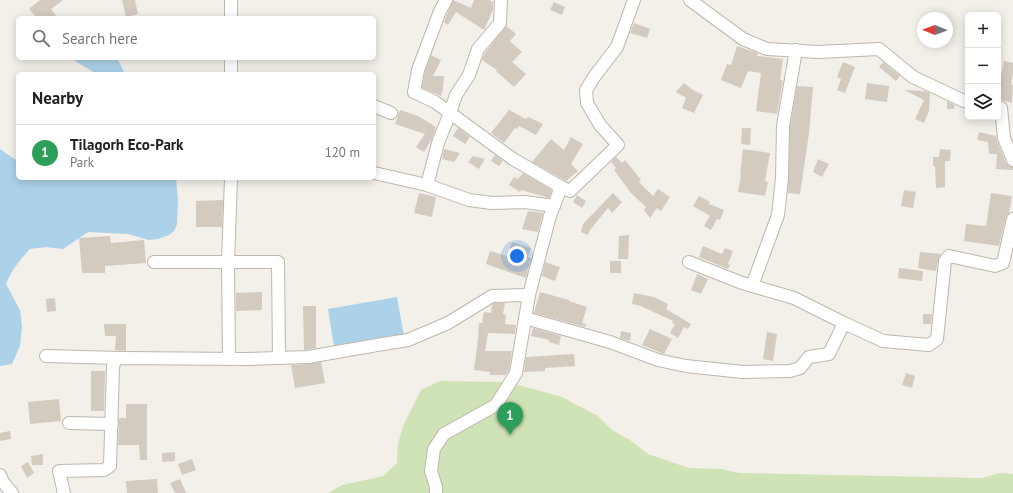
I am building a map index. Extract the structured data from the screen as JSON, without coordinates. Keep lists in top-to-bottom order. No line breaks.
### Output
{"north":"left","page":{"map_buttons":["+","−"],"search":"Search here","heading":"Nearby","list":[{"mark":"1","name":"Tilagorh Eco-Park","note":"Park","value":"120 m"}],"pins":"1"}}
